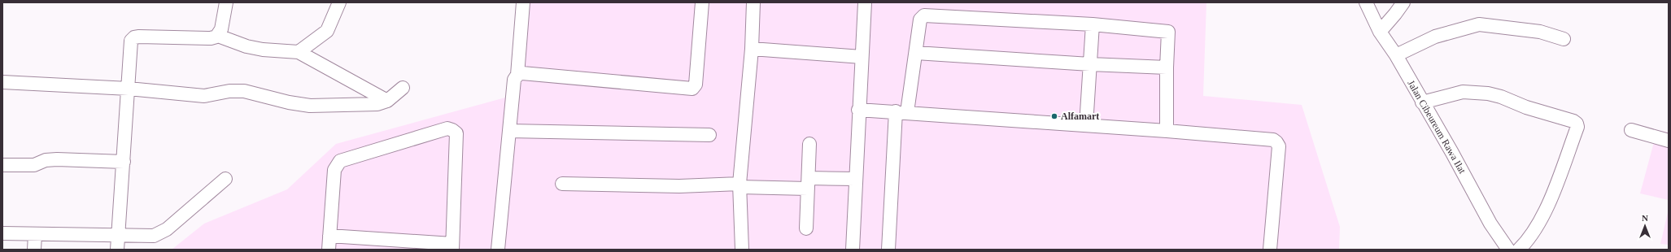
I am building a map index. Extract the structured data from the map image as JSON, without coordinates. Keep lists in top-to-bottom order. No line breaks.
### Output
{"streets":{"street":["Jalan Cibeureum Rawa Ilat"]},"places":["Alfamart"],"north":"top"}
